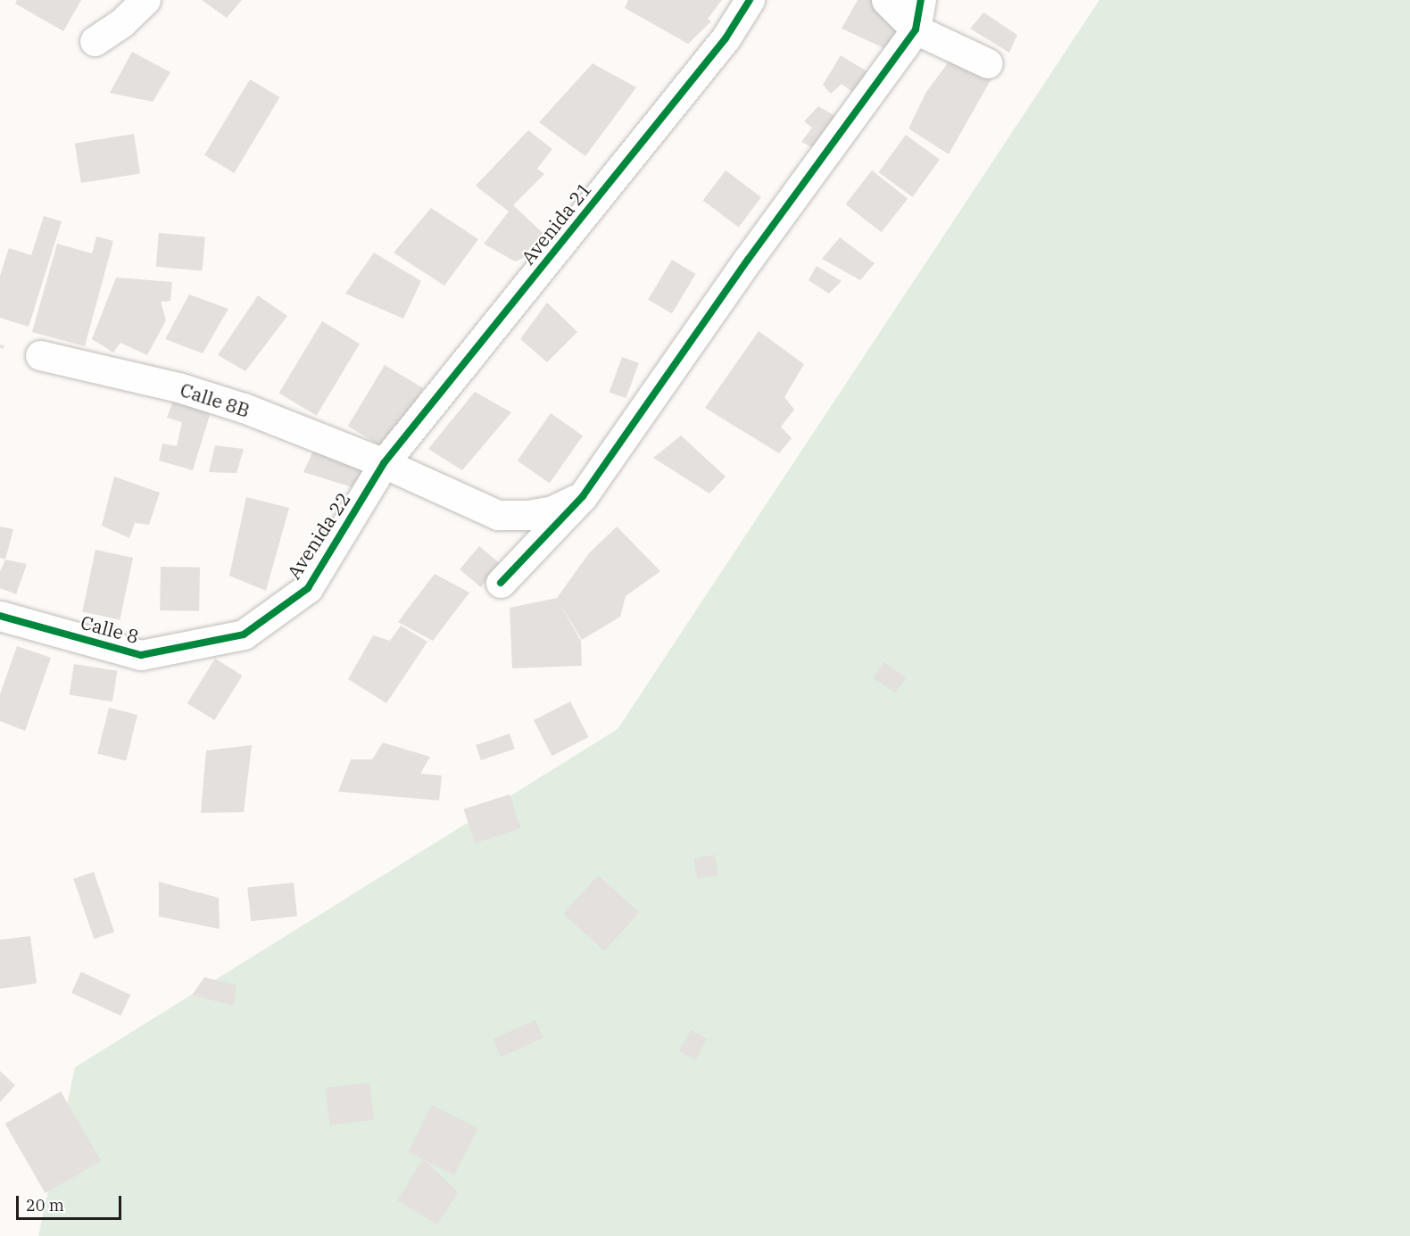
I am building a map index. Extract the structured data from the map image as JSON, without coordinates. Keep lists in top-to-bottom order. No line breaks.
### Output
{"streets":{"street":["Avenida 21","Calle 8B","Avenida 22","Calle 8"]},"crossings":[["Avenida 21","Calle 8B"],["Avenida 21","Avenida 22"],["Calle 8B","Avenida 22"],["Avenida 22","Calle 8"]],"scale_bar":"20 m"}
